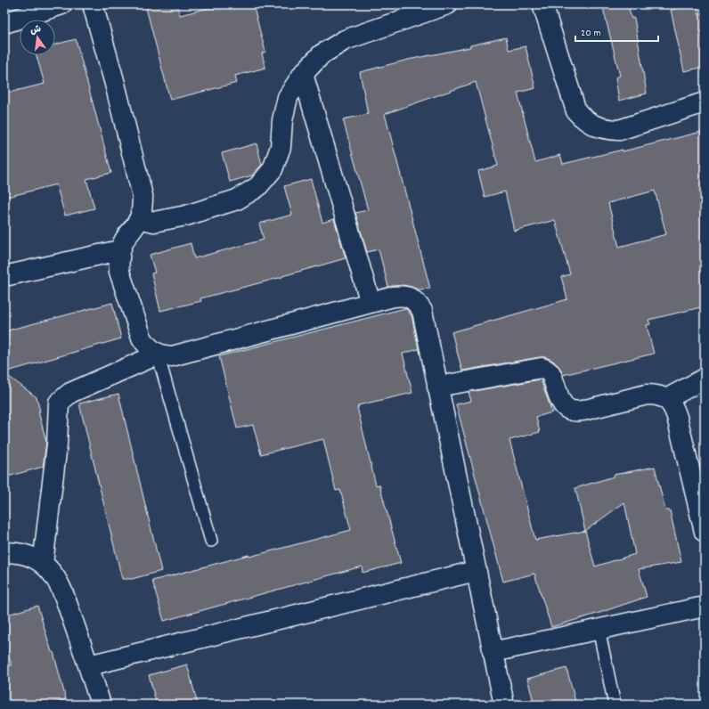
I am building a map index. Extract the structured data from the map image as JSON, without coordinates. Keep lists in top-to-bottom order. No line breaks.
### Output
{"scale_bar":"20 m","north":"top"}
